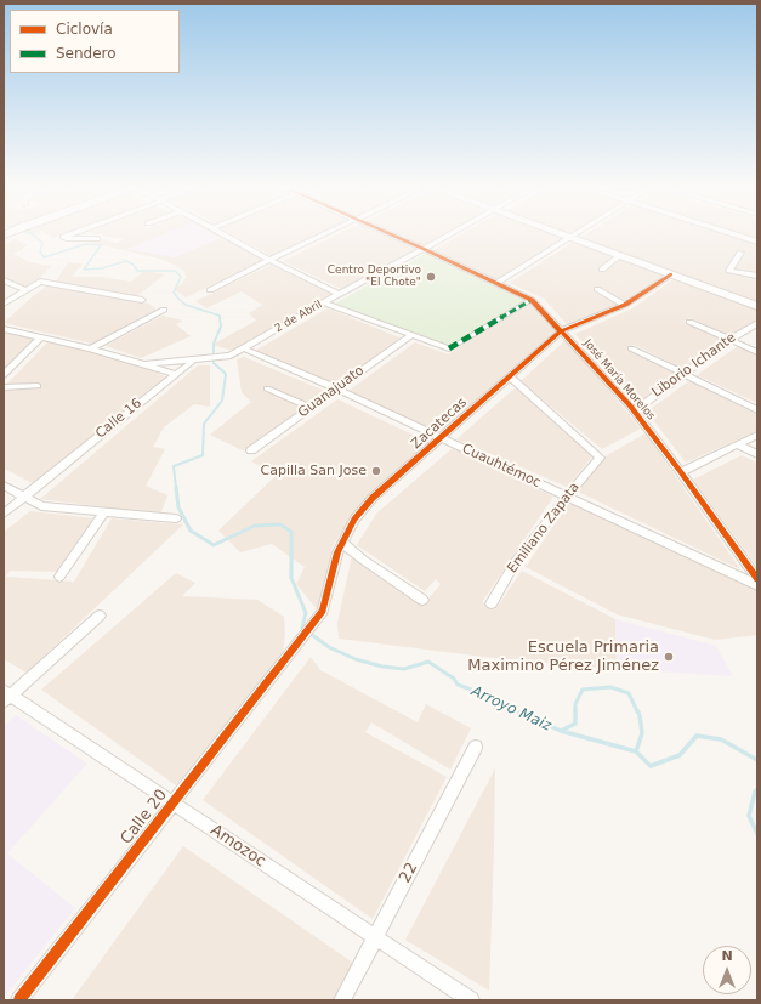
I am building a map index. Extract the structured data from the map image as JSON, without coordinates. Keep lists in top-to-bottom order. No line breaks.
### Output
{"streets":{"street":["2 de Abril","Liborio Ichante","José María Morelos","Guanajuato","Calle 16","Zacatecas","Cuauhtémoc","Emiliano Zapata","Calle 20","Amozoc","22"]},"crossings":[["2 de Abril","José María Morelos"],["2 de Abril","Cuauhtémoc"],["Liborio Ichante","José María Morelos"],["José María Morelos","Zacatecas"],["Guanajuato","Cuauhtémoc"],["Zacatecas","Cuauhtémoc"],["Zacatecas","Emiliano Zapata"],["Zacatecas","Calle 20"],["Cuauhtémoc","Emiliano Zapata"],["Calle 20","Amozoc"],["Amozoc","22"]],"water":["Arroyo Maiz"],"places":["Centro Deportivo \"El Chote\"","Capilla San Jose","Escuela Primaria Maximino Pérez Jiménez"],"legend":["Ciclovía","Sendero"],"north":"top"}
